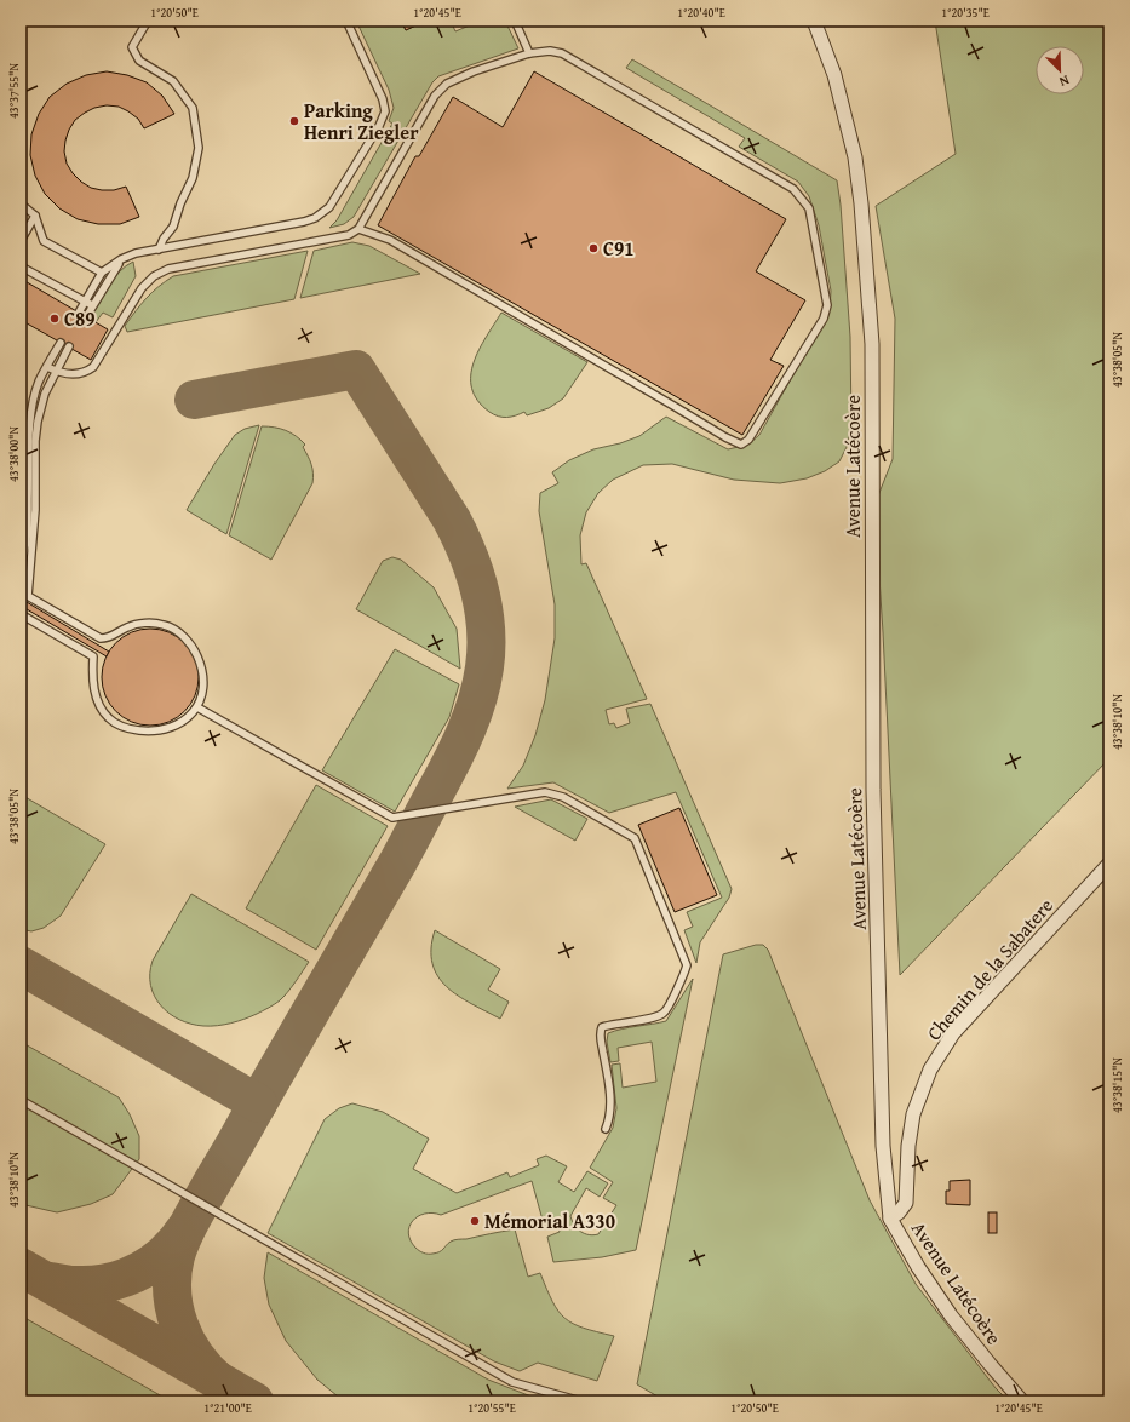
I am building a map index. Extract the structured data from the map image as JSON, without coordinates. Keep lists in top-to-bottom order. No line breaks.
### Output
{"streets":{"street":["Avenue Latécoère","Chemin de la Sabatere"]},"crossings":[["Avenue Latécoère","Chemin de la Sabatere"]],"places":["Parking Henri Ziegler","C91","C89","Mémorial A330"],"north":"bottom right","coordinates":["1°20'50\"E","1°20'45\"E","1°20'40\"E","1°20'35\"E","43°37'55\"N","43°38'05\"N","43°38'00\"N","43°38'10\"N","43°38'15\"N","1°21'00\"E","1°20'55\"E"]}
